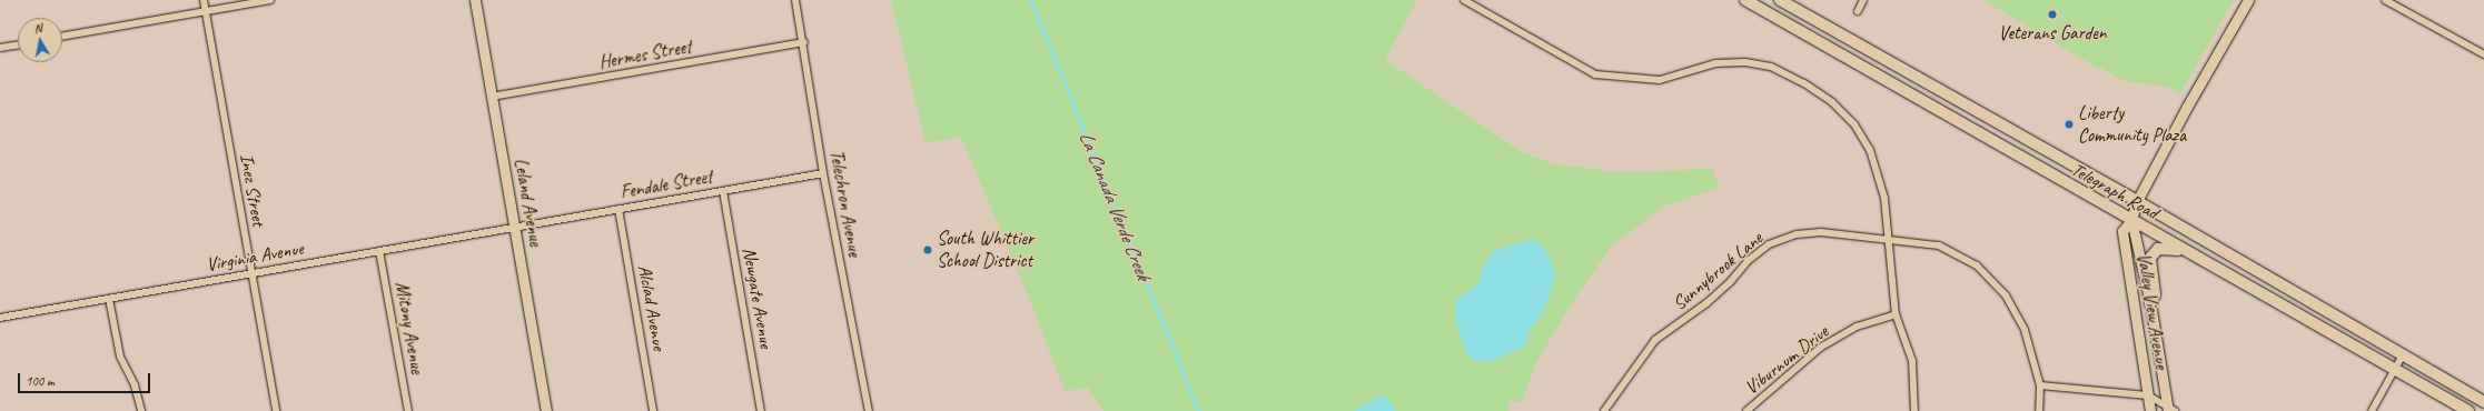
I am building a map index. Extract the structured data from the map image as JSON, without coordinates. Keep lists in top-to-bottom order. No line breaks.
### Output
{"streets":{"main road":["Telegraph Road"],"street":["Hermes Street","Fendale Street","Inez Street","Leland Avenue","Telechron Avenue","Virginia Avenue","Sunnybrook Lane","Newgate Avenue","Alclad Avenue","Valley View Avenue","Mitony Avenue","Viburnum Drive"]},"crossings":[["Hermes Street","Leland Avenue"],["Hermes Street","Telechron Avenue"],["Fendale Street","Leland Avenue"],["Fendale Street","Telechron Avenue"],["Fendale Street","Virginia Avenue"],["Fendale Street","Newgate Avenue"],["Fendale Street","Alclad Avenue"],["Inez Street","Virginia Avenue"],["Telegraph Road","Valley View Avenue"],["Leland Avenue","Virginia Avenue"],["Virginia Avenue","Mitony Avenue"]],"water":["La Canada Verde Creek"],"places":["Veterans Garden","Liberty Community Plaza","South Whittier School District"],"scale_bar":"100 m","north":"top"}
